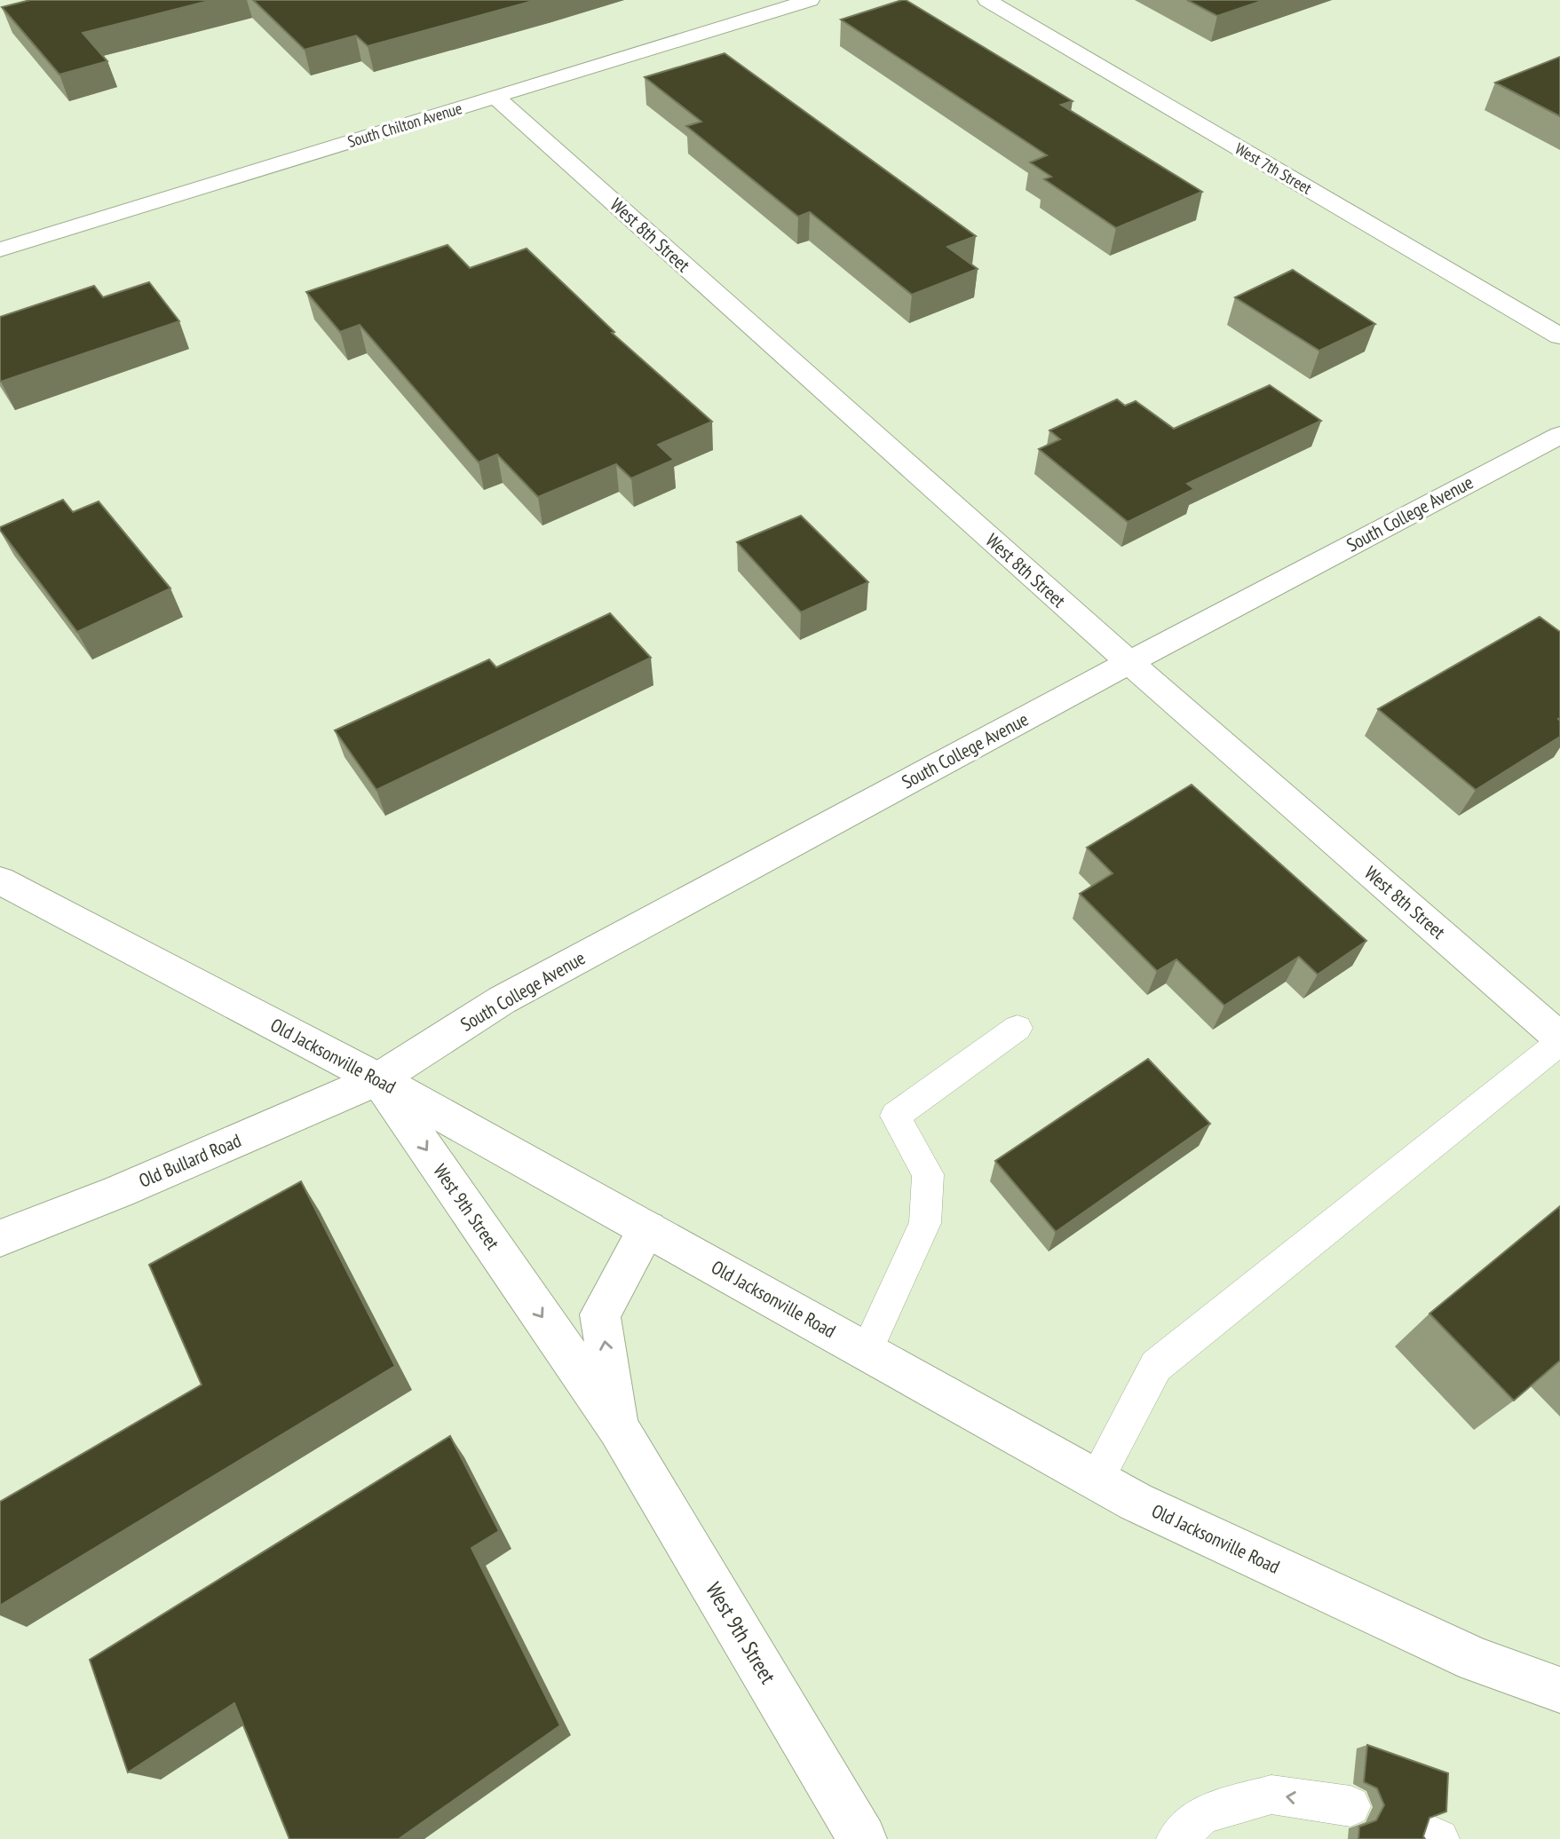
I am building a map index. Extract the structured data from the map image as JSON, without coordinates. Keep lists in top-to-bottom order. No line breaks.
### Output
{"streets":{"street":["South Chilton Avenue","West 7th Street","West 8th Street","South College Avenue","Old Jacksonville Road","Old Bullard Road","West 9th Street"]},"crossings":[["South Chilton Avenue","West 8th Street"],["West 8th Street","South College Avenue"],["South College Avenue","Old Jacksonville Road"],["South College Avenue","Old Bullard Road"],["South College Avenue","West 9th Street"],["Old Jacksonville Road","Old Bullard Road"],["Old Jacksonville Road","West 9th Street"],["Old Bullard Road","West 9th Street"]]}
